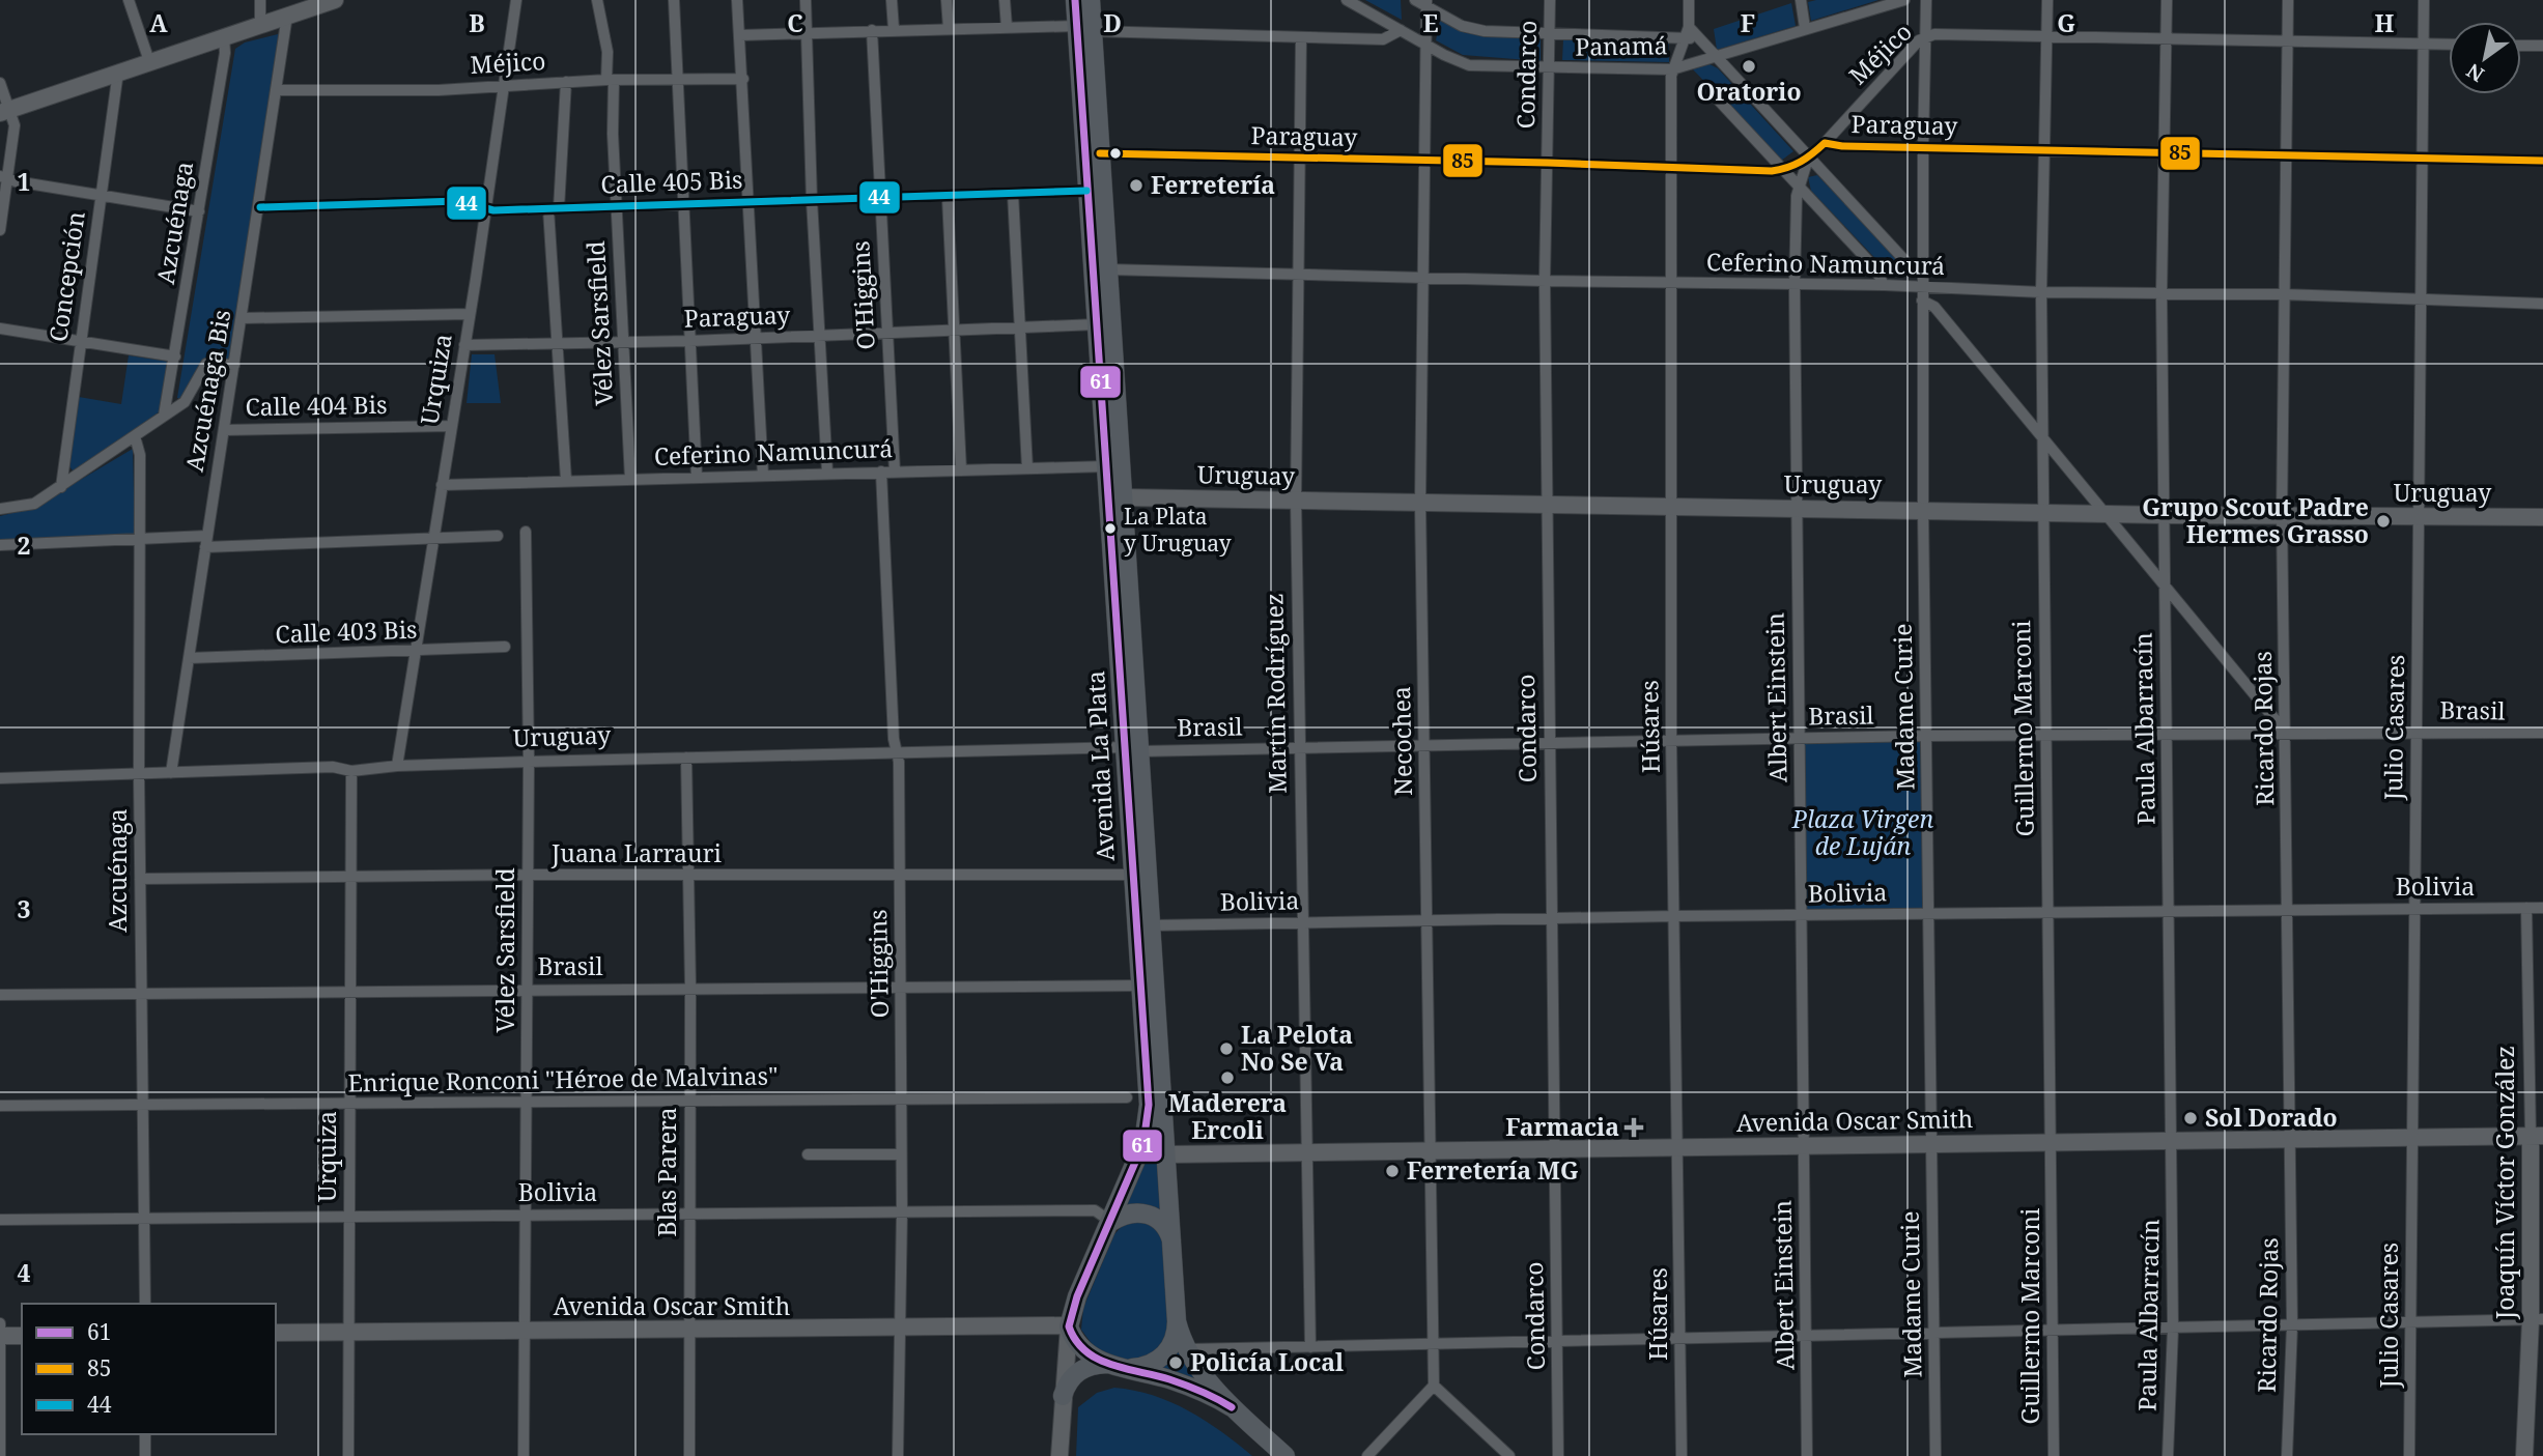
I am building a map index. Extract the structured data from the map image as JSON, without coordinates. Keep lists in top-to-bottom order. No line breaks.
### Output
{"streets":{"main road":["Uruguay","Avenida La Plata","Avenida Oscar Smith","Joaquín Víctor González"],"street":["Panamá","Méjico","Condarco","Paraguay","Calle 405 Bis","Azcuénaga","Ceferino Namuncurá","Concepción","O'Higgins","Vélez Sarsfield","Urquiza","Azcuénaga Bis","Calle 404 Bis","Calle 403 Bis","Martín Rodríguez","Albert Einstein","Madame Curie","Brasil","Húsares","Julio Casares","Guillermo Marconi","Paula Albarracín","Ricardo Rojas","Necochea","Juana Larrauri","Bolivia","Enrique Ronconi \"Héroe de Malvinas\"","Blas Parera"]},"crossings":[["Panamá","Condarco"],["Panamá","Húsares"],["Panamá","Necochea"],["Méjico","Paraguay"],["Méjico","Vélez Sarsfield"],["Méjico","Urquiza"],["Méjico","Azcuénaga Bis"],["Méjico","Madame Curie"],["Méjico","Julio Casares"],["Méjico","Guillermo Marconi"],["Méjico","Paula Albarracín"],["Méjico","Ricardo Rojas"],["Condarco","Paraguay"],["Condarco","Ceferino Namuncurá"],["Condarco","Uruguay"],["Condarco","Brasil"],["Condarco","Bolivia"],["Condarco","Avenida Oscar Smith"],["Paraguay","O'Higgins"],["Paraguay","Vélez Sarsfield"],["Paraguay","Urquiza"],["Paraguay","Martín Rodríguez"],["Paraguay","Albert Einstein"],["Paraguay","Madame Curie"],["Paraguay","Húsares"],["Paraguay","Julio Casares"],["Paraguay","Guillermo Marconi"],["Paraguay","Paula Albarracín"],["Paraguay","Ricardo Rojas"],["Paraguay","Necochea"],["Paraguay","Avenida La Plata"],["Calle 405 Bis","O'Higgins"],["Calle 405 Bis","Vélez Sarsfield"],["Calle 405 Bis","Urquiza"],["Calle 405 Bis","Azcuénaga Bis"],["Calle 405 Bis","Avenida La Plata"],["Azcuénaga","Uruguay"],["Azcuénaga","Brasil"],["Azcuénaga","Juana Larrauri"],["Azcuénaga","Bolivia"],["Azcuénaga","Enrique Ronconi \"Héroe de Malvinas\""],["Ceferino Namuncurá","O'Higgins"],["Ceferino Namuncurá","Vélez Sarsfield"],["Ceferino Namuncurá","Urquiza"],["Ceferino Namuncurá","Martín Rodríguez"],["Ceferino Namuncurá","Albert Einstein"],["Ceferino Namuncurá","Madame Curie"],["Ceferino Namuncurá","Húsares"],["Ceferino Namuncurá","Julio Casares"],["Ceferino Namuncurá","Guillermo Marconi"],["Ceferino Namuncurá","Paula Albarracín"],["Ceferino Namuncurá","Ricardo Rojas"],["Ceferino Namuncurá","Necochea"],["Ceferino Namuncurá","Avenida La Plata"],["O'Higgins","Uruguay"],["O'Higgins","Brasil"],["O'Higgins","Juana Larrauri"],["O'Higgins","Bolivia"],["O'Higgins","Enrique Ronconi \"Héroe de Malvinas\""],["O'Higgins","Avenida Oscar Smith"],["Vélez Sarsfield","Uruguay"],["Vélez Sarsfield","Brasil"],["Vélez Sarsfield","Juana Larrauri"],["Vélez Sarsfield","Bolivia"],["Vélez Sarsfield","Enrique Ronconi \"Héroe de Malvinas\""],["Vélez Sarsfield","Avenida Oscar Smith"],["Urquiza","Calle 404 Bis"],["Urquiza","Uruguay"],["Urquiza","Calle 403 Bis"],["Urquiza","Brasil"],["Urquiza","Juana Larrauri"],["Urquiza","Bolivia"],["Urquiza","Enrique Ronconi \"Héroe de Malvinas\""],["Urquiza","Avenida Oscar Smith"],["Azcuénaga Bis","Calle 404 Bis"],["Azcuénaga Bis","Uruguay"],["Azcuénaga Bis","Calle 403 Bis"],["Uruguay","Martín Rodríguez"],["Uruguay","Albert Einstein"],["Uruguay","Madame Curie"],["Uruguay","Brasil"],["Uruguay","Húsares"],["Uruguay","Julio Casares"],["Uruguay","Guillermo Marconi"],["Uruguay","Paula Albarracín"],["Uruguay","Ricardo Rojas"],["Uruguay","Necochea"],["Uruguay","Avenida La Plata"],["Uruguay","Blas Parera"],["Martín Rodríguez","Brasil"],["Martín Rodríguez","Bolivia"],["Martín Rodríguez","Avenida Oscar Smith"],["Albert Einstein","Brasil"],["Albert Einstein","Bolivia"],["Albert Einstein","Avenida Oscar Smith"],["Madame Curie","Brasil"],["Madame Curie","Bolivia"],["Madame Curie","Avenida Oscar Smith"],["Brasil","Húsares"],["Brasil","Julio Casares"],["Brasil","Guillermo Marconi"],["Brasil","Paula Albarracín"],["Brasil","Ricardo Rojas"],["Brasil","Necochea"],["Brasil","Avenida La Plata"],["Brasil","Blas Parera"],["Húsares","Bolivia"],["Húsares","Avenida Oscar Smith"],["Julio Casares","Bolivia"],["Julio Casares","Avenida Oscar Smith"],["Guillermo Marconi","Bolivia"],["Guillermo Marconi","Avenida Oscar Smith"],["Paula Albarracín","Bolivia"],["Paula Albarracín","Avenida Oscar Smith"],["Ricardo Rojas","Bolivia"],["Ricardo Rojas","Avenida Oscar Smith"],["Necochea","Bolivia"],["Necochea","Avenida Oscar Smith"],["Avenida La Plata","Juana Larrauri"],["Avenida La Plata","Bolivia"],["Avenida La Plata","Avenida Oscar Smith"],["Juana Larrauri","Blas Parera"],["Bolivia","Avenida Oscar Smith"],["Bolivia","Blas Parera"],["Bolivia","Joaquín Víctor González"],["Enrique Ronconi \"Héroe de Malvinas\"","Blas Parera"],["Avenida Oscar Smith","Blas Parera"],["Avenida Oscar Smith","Joaquín Víctor González"]],"parks":["Plaza Virgen de Luján"],"places":{"other":["Oratorio","Ferretería","Grupo Scout Padre Hermes Grasso","La Plata y Uruguay","La Pelota No Se Va","Maderera Ercoli","Sol Dorado","Ferretería MG","Policía Local"],"health":["Farmacia"]},"lines":["transit line 61","transit line 85","transit line 44"],"legend":["61","85","44"],"north":"bottom left","grid":{"columns":["A","B","C","D","E","F","G","H"],"rows":["1","2","3","4"]}}
